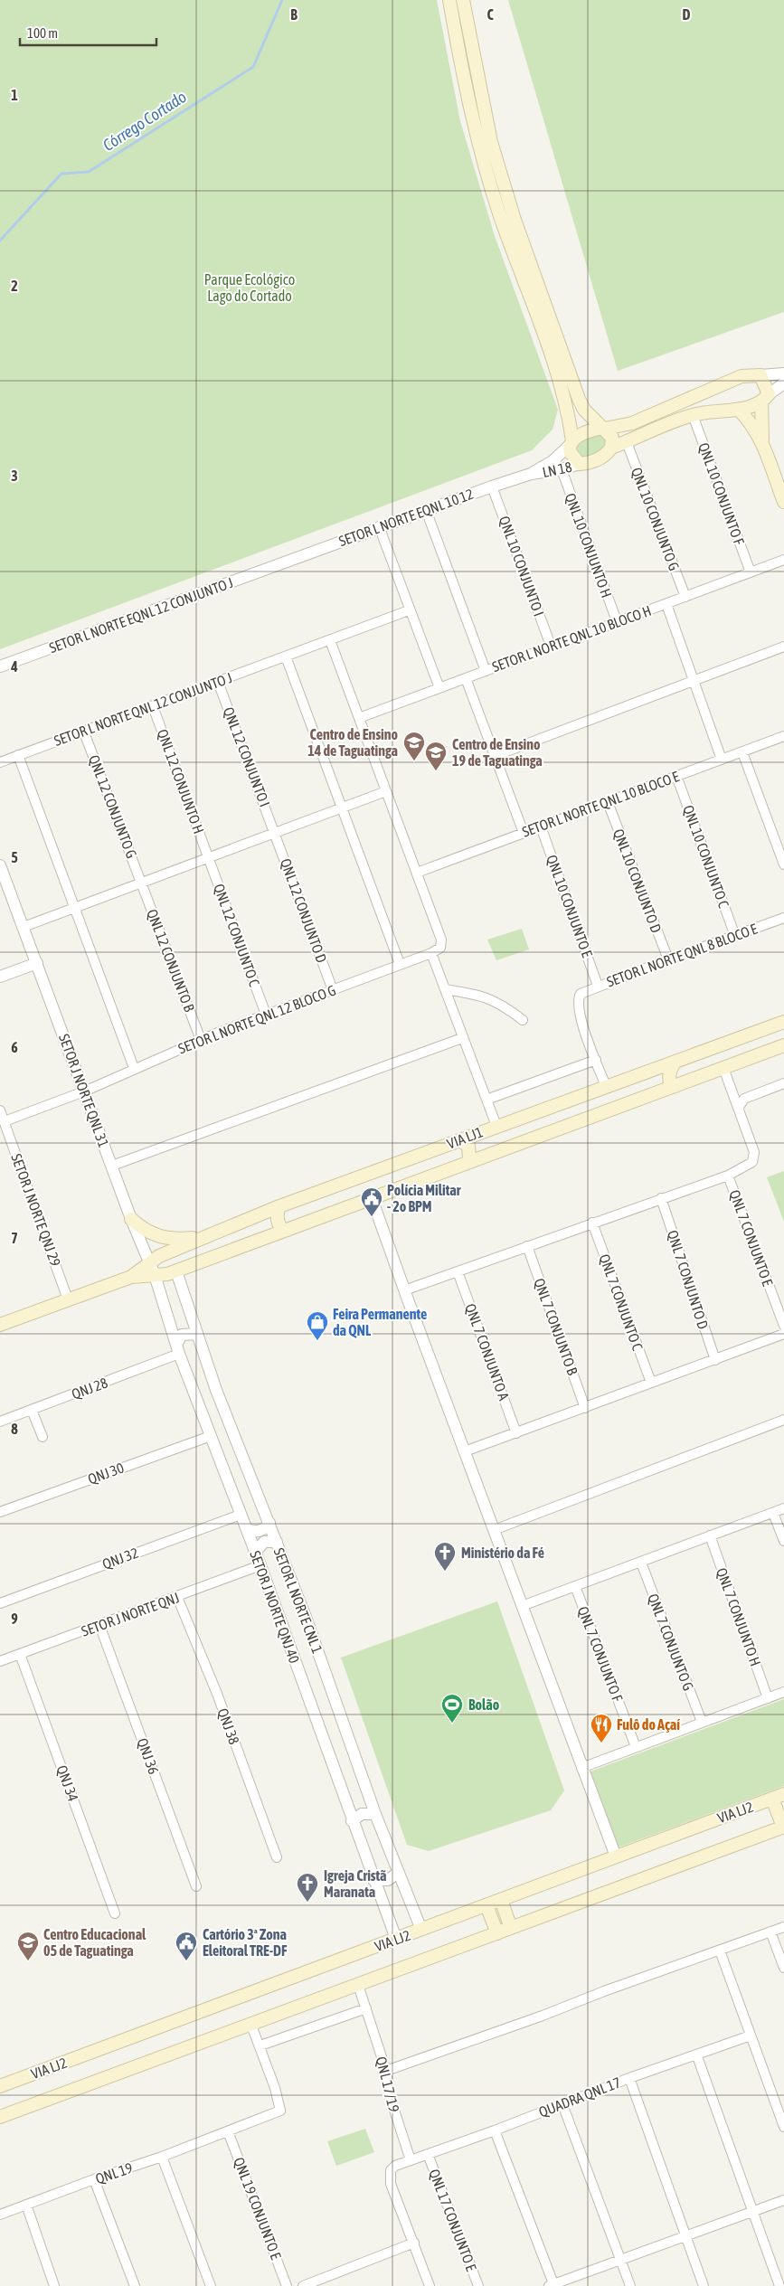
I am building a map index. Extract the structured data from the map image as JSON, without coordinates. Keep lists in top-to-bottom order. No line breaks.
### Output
{"streets":{"main road":["VIA LJ1","VIA LJ2"],"street":["LN 18","QNL 10 CONJUNTO F","SETOR L NORTE EQNL 10 12","QNL 10 CONJUNTO G","QNL 10 CONJUNTO H","QNL 10 CONJUNTO I","SETOR L NORTE EQNL 12 CONJUNTO J","SETOR L NORTE QNL 10 BLOCO H","SETOR L NORTE QNL 12 CONJUNTO J","QNL 12 CONJUNTO I","QNL 12 CONJUNTO H","SETOR L NORTE QNL 10 BLOCO E","QNL 12 CONJUNTO G","QNL 10 CONJUNTO C","QNL 10 CONJUNTO D","QNL 10 CONJUNTO E","QNL 12 CONJUNTO D","QNL 12 CONJUNTO C","SETOR L NORTE QNL 8 BLOCO E","QNL 12 CONJUNTO B","SETOR L NORTE QNL 12 BLOCO G","SETOR J NORTE QNL 31","SETOR J NORTE QNJ 29","QNL 7 CONJUNTO E","QNL 7 CONJUNTO D","QNL 7 CONJUNTO C","QNL 7 CONJUNTO B","QNL 7 CONJUNTO A","QNJ 28","QNJ 30","QNJ 32","SETOR L NORTE CNL 1","SETOR J NORTE QNJ 40","SETOR J NORTE QNJ","QNL 7 CONJUNTO H","QNL 7 CONJUNTO G","QNL 7 CONJUNTO F","QNJ 38","QNJ 36","QNJ 34","QNL 17/19","QUADRA QNL 17","QNL 19","QNL 19 CONJUNTO E","QNL 17 CONJUNTO E"]},"crossings":[["LN 18","SETOR L NORTE EQNL 10 12"],["LN 18","QNL 10 CONJUNTO H"],["QNL 10 CONJUNTO F","SETOR L NORTE QNL 10 BLOCO H"],["SETOR L NORTE EQNL 10 12","QNL 10 CONJUNTO I"],["SETOR L NORTE EQNL 10 12","SETOR L NORTE EQNL 12 CONJUNTO J"],["QNL 10 CONJUNTO G","SETOR L NORTE QNL 10 BLOCO H"],["QNL 10 CONJUNTO H","SETOR L NORTE QNL 10 BLOCO H"],["QNL 10 CONJUNTO I","SETOR L NORTE QNL 10 BLOCO H"],["SETOR L NORTE QNL 12 CONJUNTO J","QNL 12 CONJUNTO I"],["SETOR L NORTE QNL 12 CONJUNTO J","QNL 12 CONJUNTO H"],["SETOR L NORTE QNL 12 CONJUNTO J","QNL 12 CONJUNTO G"],["QNL 12 CONJUNTO I","QNL 12 CONJUNTO D"],["QNL 12 CONJUNTO H","QNL 12 CONJUNTO C"],["SETOR L NORTE QNL 10 BLOCO E","QNL 10 CONJUNTO C"],["SETOR L NORTE QNL 10 BLOCO E","QNL 10 CONJUNTO D"],["SETOR L NORTE QNL 10 BLOCO E","QNL 10 CONJUNTO E"],["QNL 12 CONJUNTO G","QNL 12 CONJUNTO B"],["QNL 10 CONJUNTO C","SETOR L NORTE QNL 8 BLOCO E"],["QNL 10 CONJUNTO D","SETOR L NORTE QNL 8 BLOCO E"],["QNL 10 CONJUNTO E","SETOR L NORTE QNL 8 BLOCO E"],["QNL 12 CONJUNTO D","SETOR L NORTE QNL 12 BLOCO G"],["QNL 12 CONJUNTO C","SETOR L NORTE QNL 12 BLOCO G"],["QNL 12 CONJUNTO B","SETOR L NORTE QNL 12 BLOCO G"],["SETOR L NORTE QNL 12 BLOCO G","SETOR J NORTE QNL 31"],["SETOR J NORTE QNL 31","VIA LJ1"],["SETOR J NORTE QNL 31","SETOR J NORTE QNJ 40"],["VIA LJ1","SETOR L NORTE CNL 1"],["VIA LJ1","SETOR J NORTE QNJ 40"],["QNJ 28","SETOR J NORTE QNJ 40"],["QNJ 30","SETOR J NORTE QNJ 40"],["QNJ 32","SETOR J NORTE QNJ 40"],["SETOR L NORTE CNL 1","VIA LJ2"],["SETOR J NORTE QNJ 40","SETOR J NORTE QNJ"],["SETOR J NORTE QNJ 40","VIA LJ2"],["SETOR J NORTE QNJ","QNJ 38"],["SETOR J NORTE QNJ","QNJ 36"],["SETOR J NORTE QNJ","QNJ 34"],["VIA LJ2","QNL 17/19"],["QNL 17/19","QUADRA QNL 17"],["QUADRA QNL 17","QNL 17 CONJUNTO E"],["QNL 19","QNL 19 CONJUNTO E"]],"water":["Córrego Cortado"],"parks":["Parque Ecológico Lago do Cortado"],"places":{"school or university":["Centro de Ensino 14 de Taguatinga","Centro de Ensino 19 de Taguatinga","Centro Educacional 05 de Taguatinga"],"public building":["Polícia Militar - 2o BPM","Cartório 3ª Zona Eleitoral TRE-DF"],"shop":["Feira Permanente da QNL"],"church":["Ministério da Fé","Igreja Cristã Maranata"],"sports":["Bolão"],"restaurant":["Fulô do Açaí"]},"scale_bar":"100 m","grid":{"columns":["B","C","D"],"rows":["1","2","3","4","5","6","7","8","9"]}}
